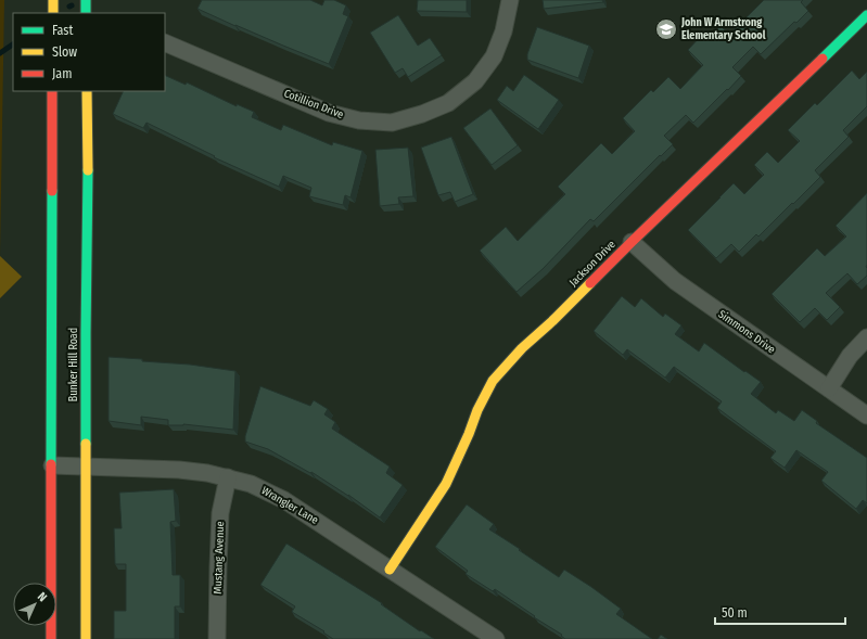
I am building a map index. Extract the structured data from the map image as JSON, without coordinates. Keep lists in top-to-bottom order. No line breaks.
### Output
{"streets":{"main road":["Jackson Drive","Bunker Hill Road"],"street":["Cotillion Drive","Simmons Drive","Wrangler Lane","Mustang Avenue"]},"crossings":[["Jackson Drive","Simmons Drive"],["Jackson Drive","Wrangler Lane"],["Bunker Hill Road","Wrangler Lane"],["Wrangler Lane","Mustang Avenue"]],"places":{"school or university":["John W Armstrong Elementary School"]},"legend":["Fast","Slow","Jam"],"scale_bar":"50 m","north":"top right"}
